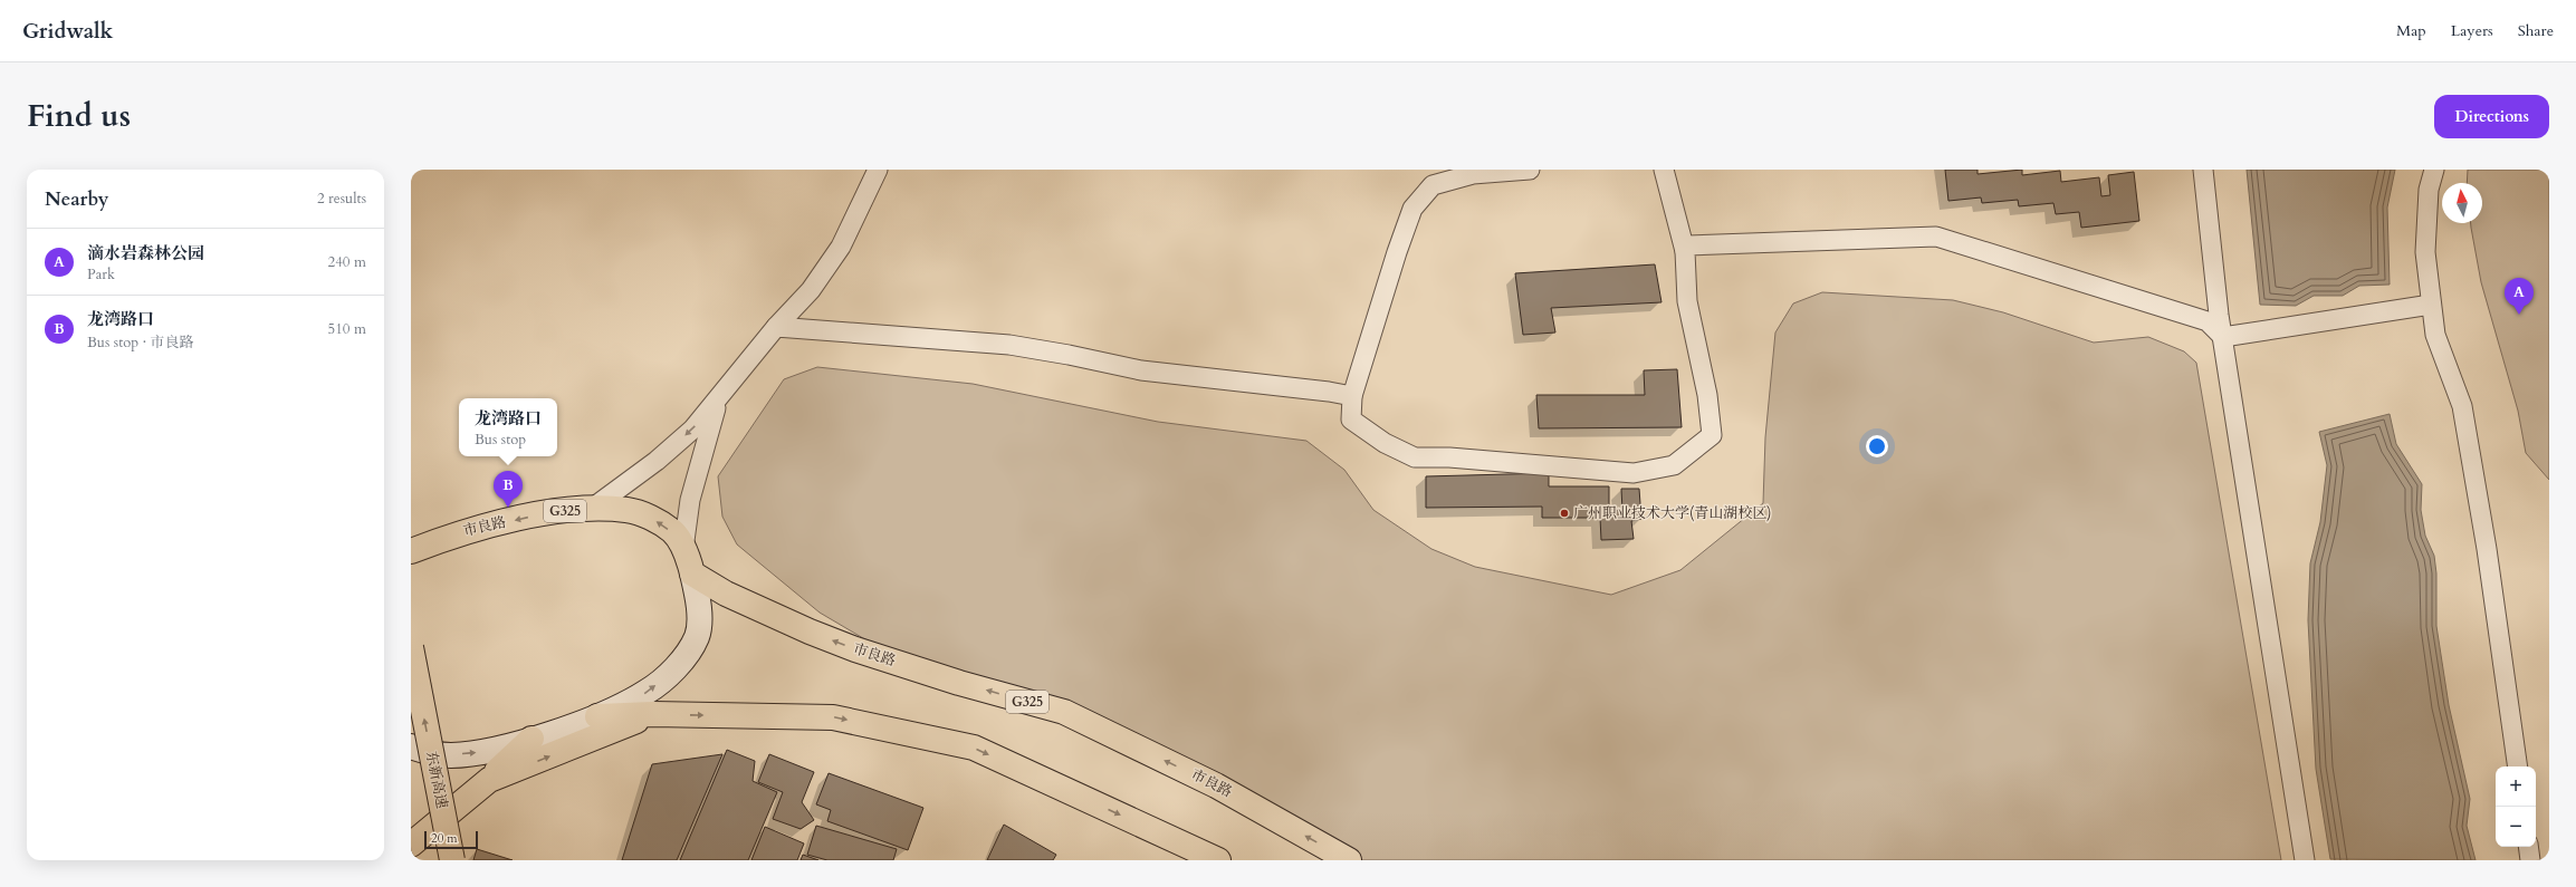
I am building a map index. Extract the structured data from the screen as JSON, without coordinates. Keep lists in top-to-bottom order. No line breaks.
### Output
{"streets":{"highway":["G325","市良路","东新高速"]},"one_way":["东新高速"],"places":["广州职业技术大学(青山湖校区)"],"scale_bar":"20 m","north":"top","page":{"header":"Gridwalk","nav":["Map","Layers","Share"],"title":"Find us","buttons":"Directions","heading":["Nearby","2 results"],"list":[{"mark":"A","name":"滴水岩森林公园","note":"Park","value":"240 m"},{"mark":"B","name":"龙湾路口","note":"Bus stop · 市良路","value":"510 m"}],"pins":["A","B"],"popup":["龙湾路口","Bus stop"],"map_buttons":["+","−"],"scale":"20 m"}}
